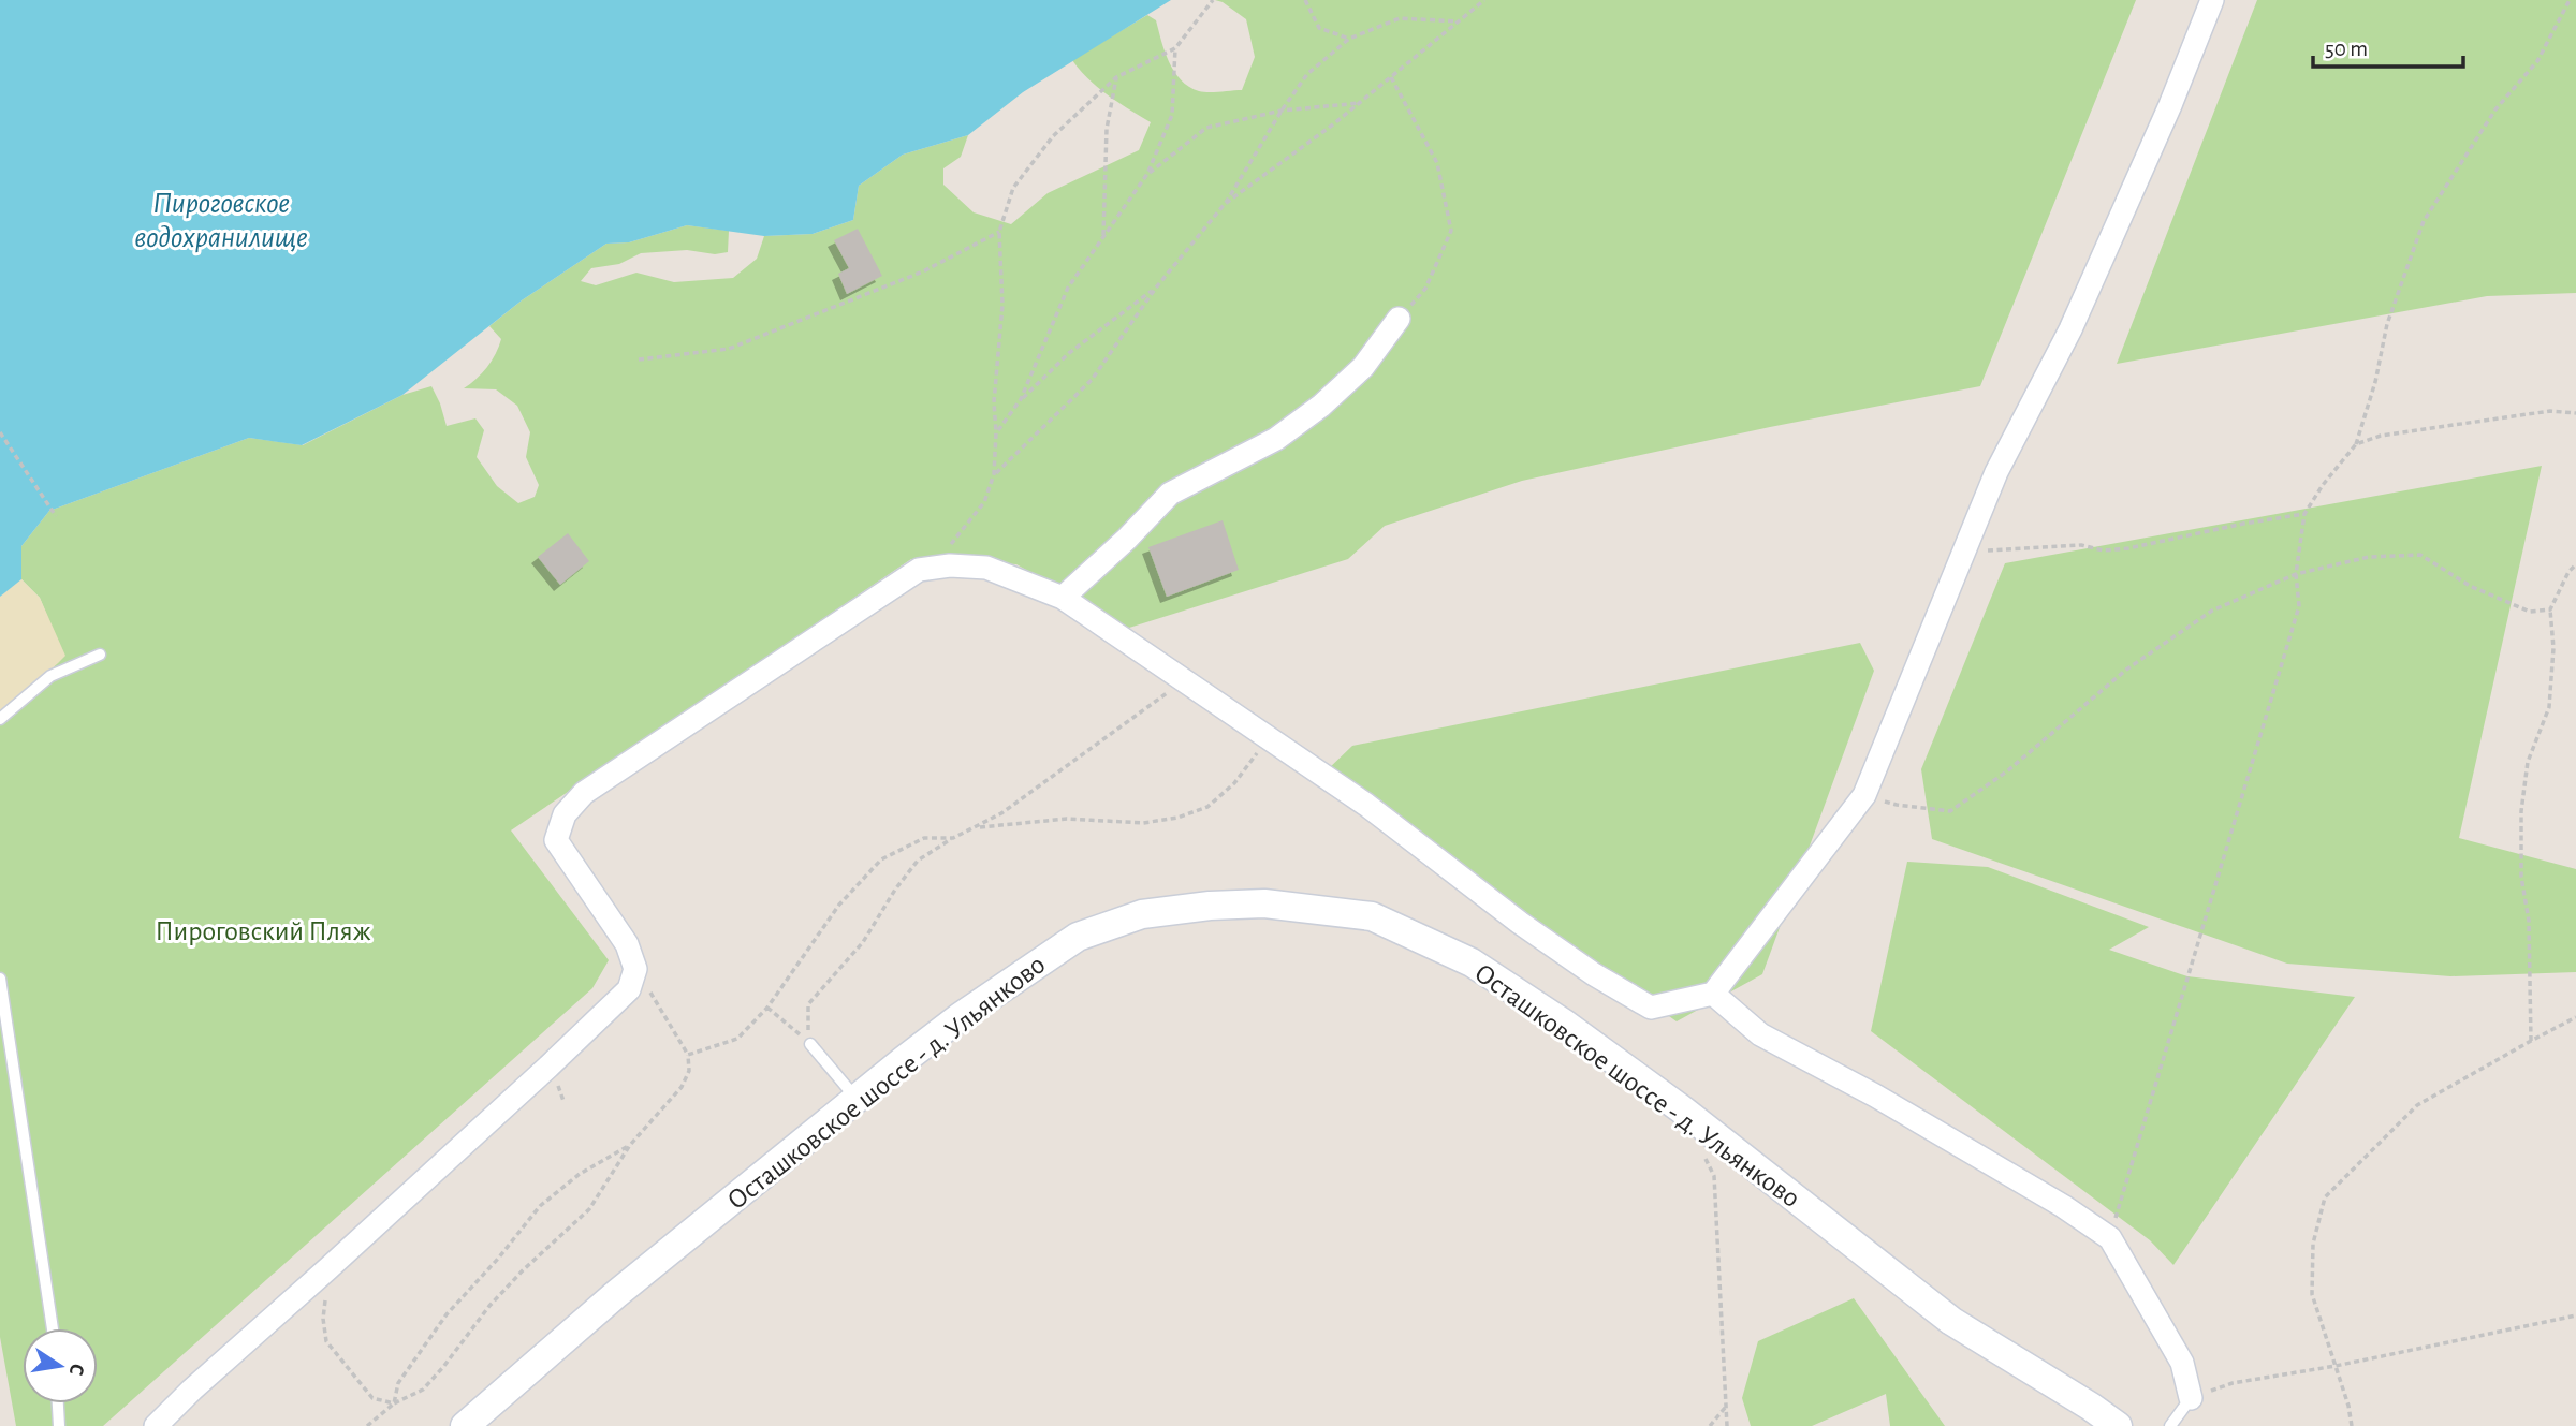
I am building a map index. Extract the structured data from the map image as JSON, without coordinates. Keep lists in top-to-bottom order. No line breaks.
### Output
{"streets":{"street":["Осташковское шоссе - д. Ульянково"]},"water":["Пироговское водохранилище"],"parks":["Пироговский Пляж"],"scale_bar":"50 m","north":"right"}
